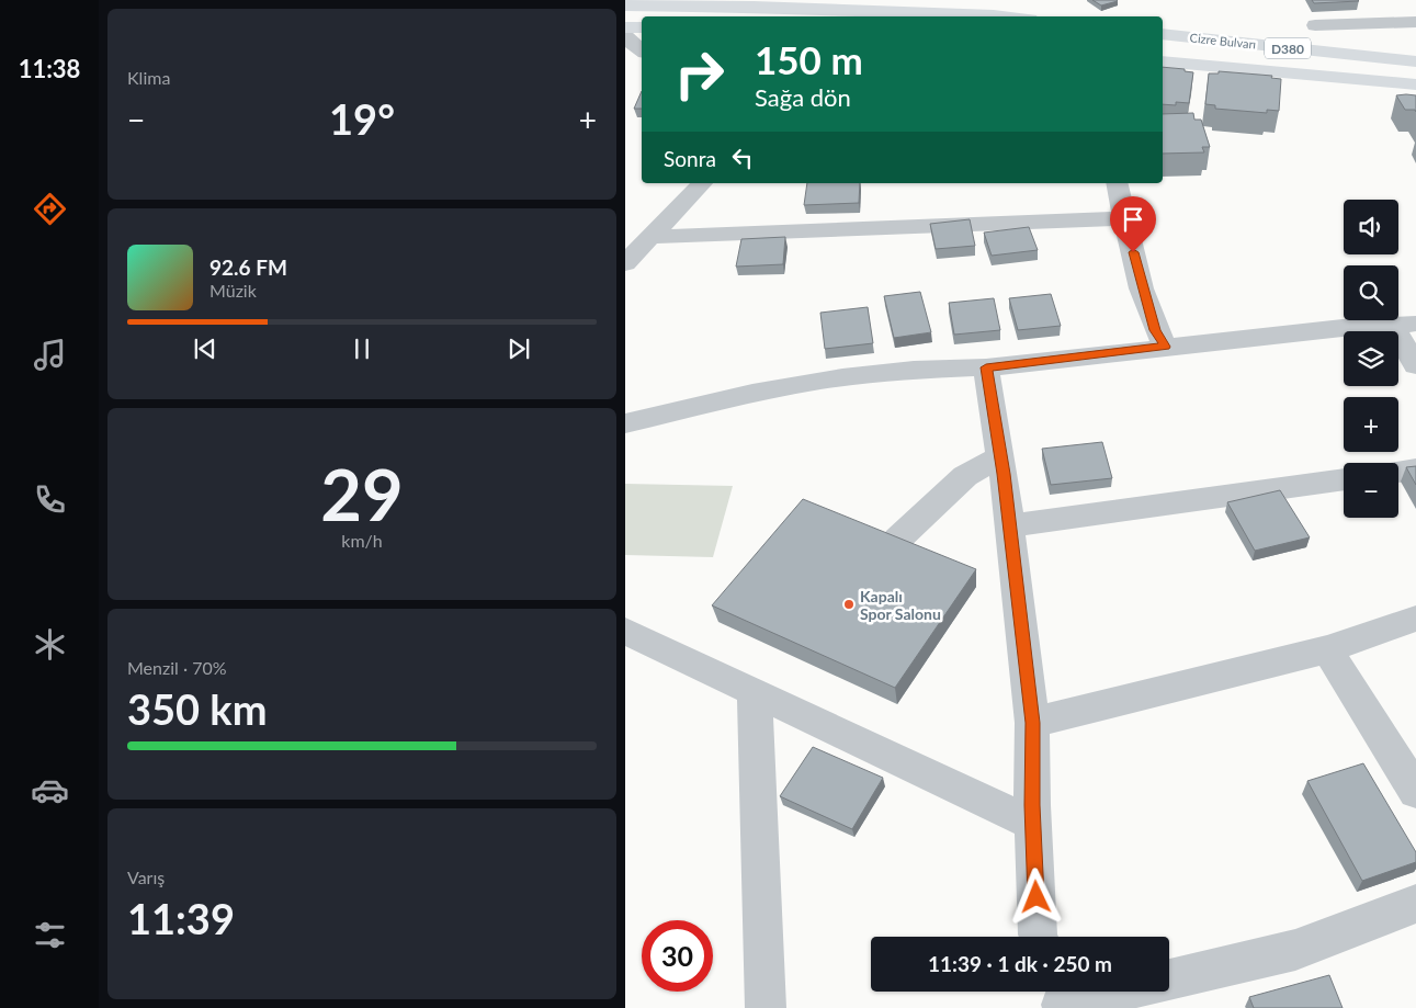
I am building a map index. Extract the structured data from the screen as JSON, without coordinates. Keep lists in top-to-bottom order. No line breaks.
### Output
{"streets":{"main road":["Cizre Bulvarı","D380"]},"places":["Kapalı Spor Salonu"],"page":{"tabs":"11:38","tile":["Klima",["29","km/h"],["Menzil · 70%","350 km"],["Varış","11:39"]],"turn":["150 m","Sağa dön"],"heat":["−","19°","+"],"then":"Sonra","map_buttons":["+","−"],"song":["92.6 FM","Müzik"],"limit":"30","trip":"11:39 · 1 dk · 250 m"}}
